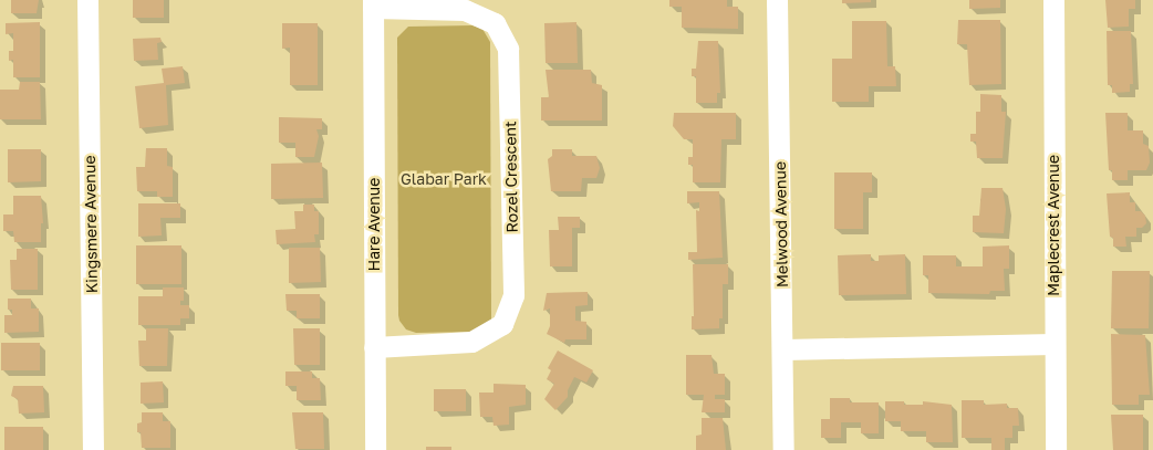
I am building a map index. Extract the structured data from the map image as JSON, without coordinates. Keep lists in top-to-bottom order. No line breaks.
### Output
{"streets":{"street":["Rozel Crescent","Kingsmere Avenue","Hare Avenue","Melwood Avenue","Maplecrest Avenue"]},"crossings":[["Rozel Crescent","Hare Avenue"]],"parks":["Glabar Park"]}
